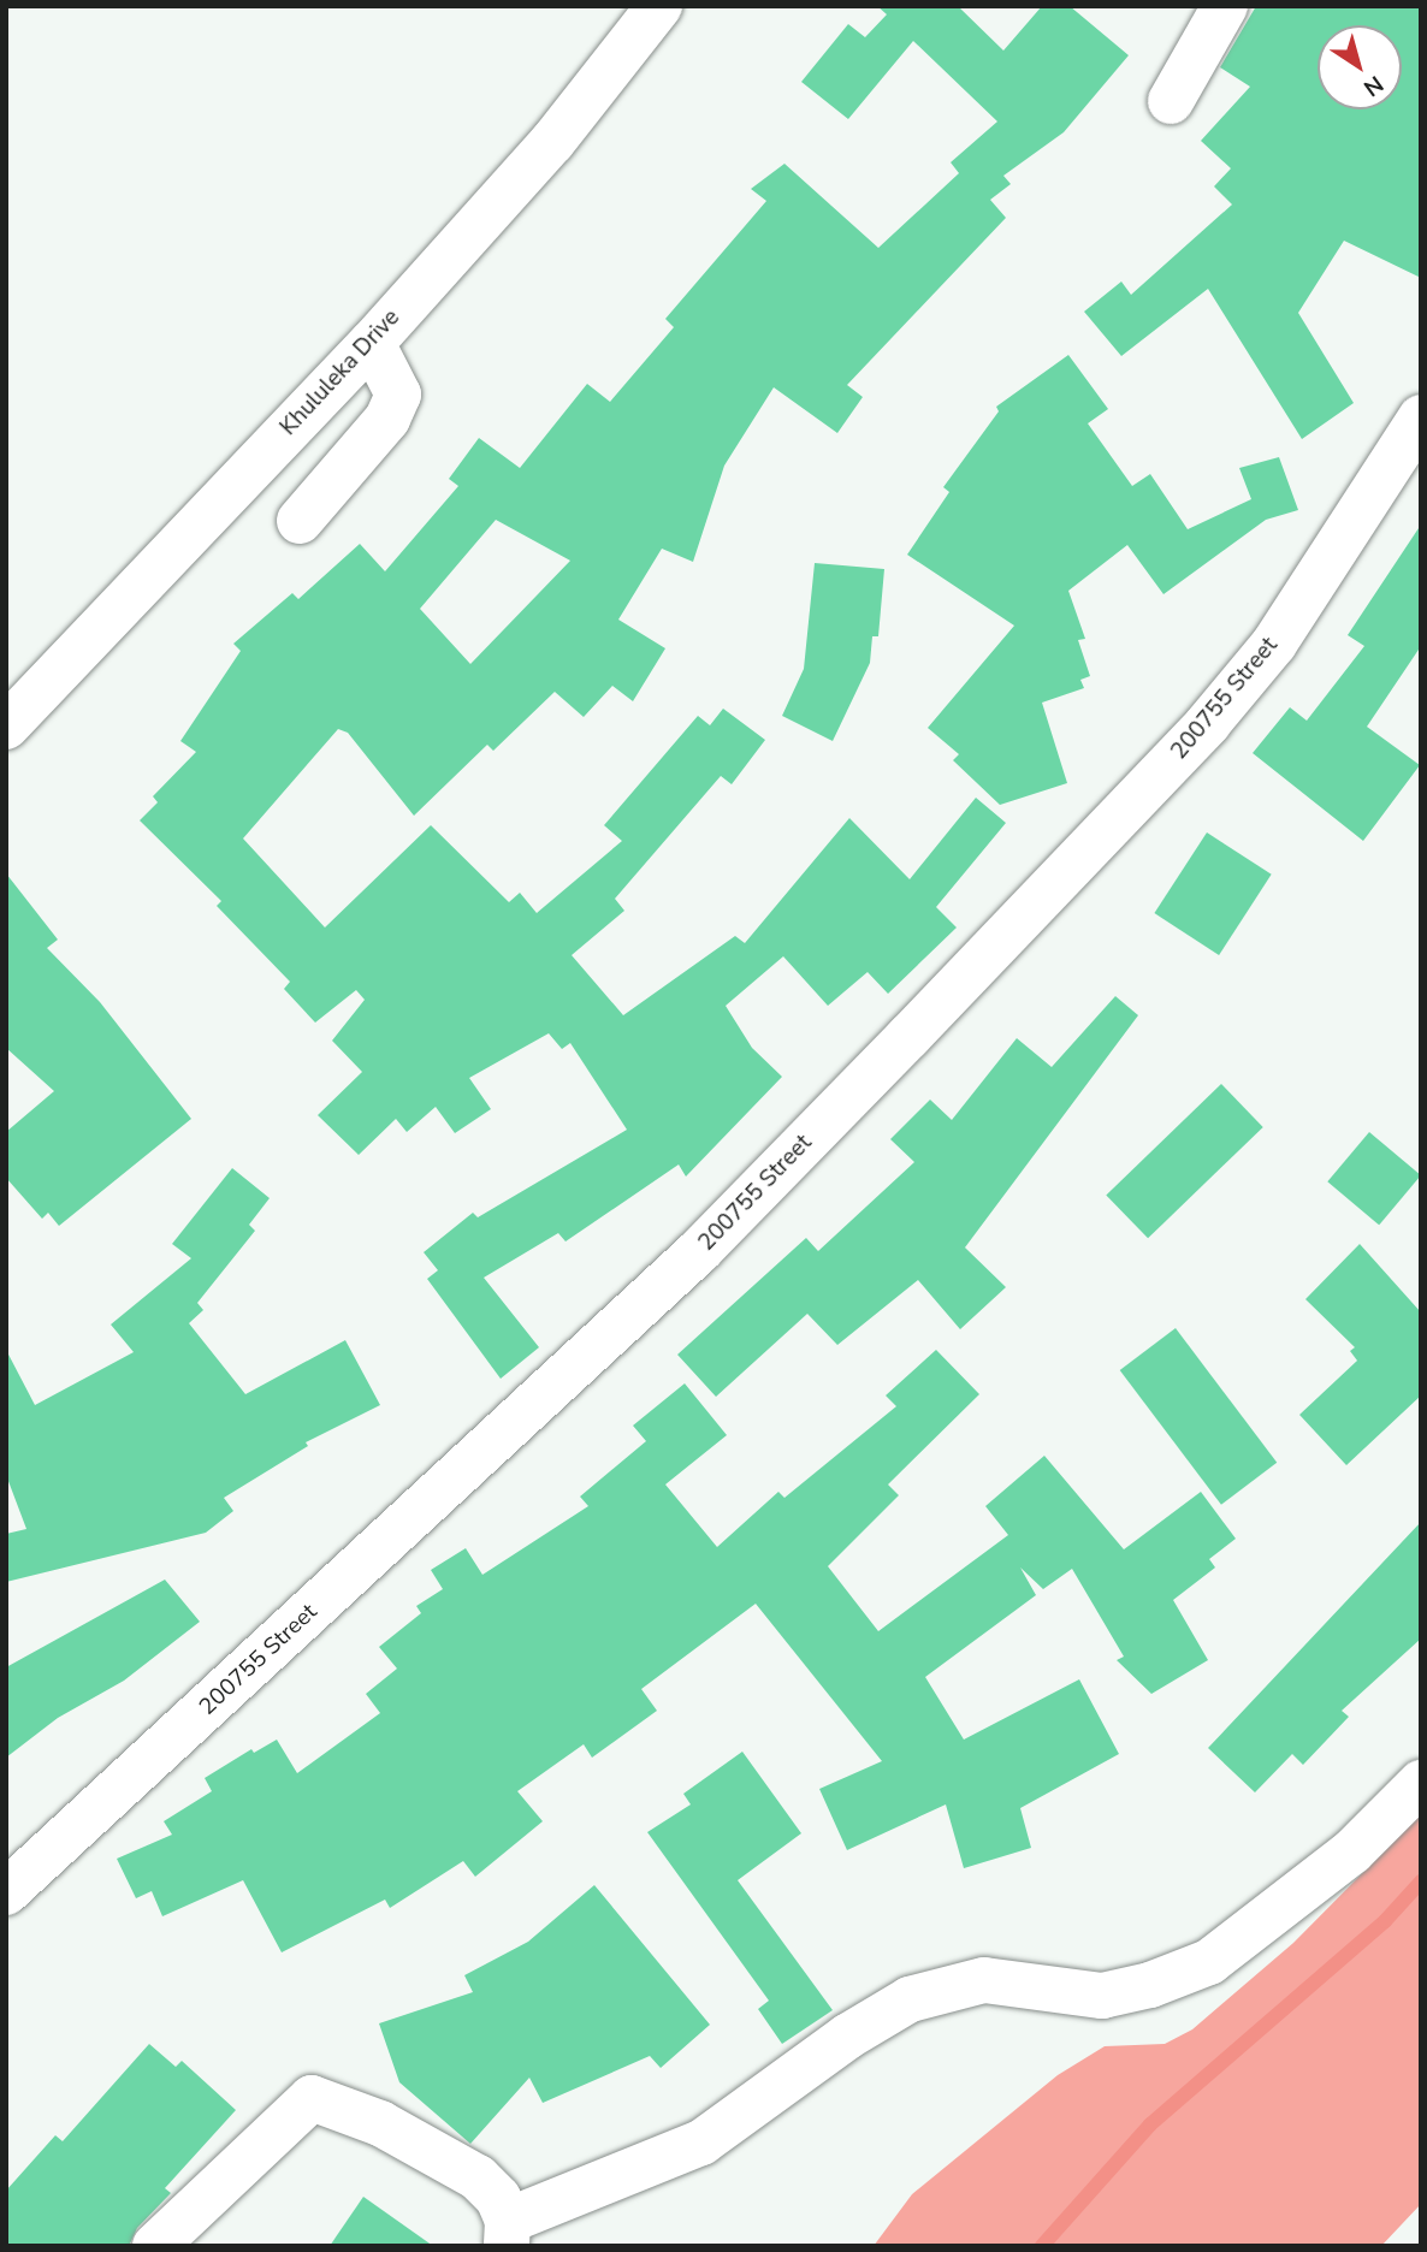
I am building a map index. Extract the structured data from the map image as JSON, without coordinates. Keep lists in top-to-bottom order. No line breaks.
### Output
{"streets":{"street":["Khululeka Drive","200755 Street"]},"north":"bottom right"}
